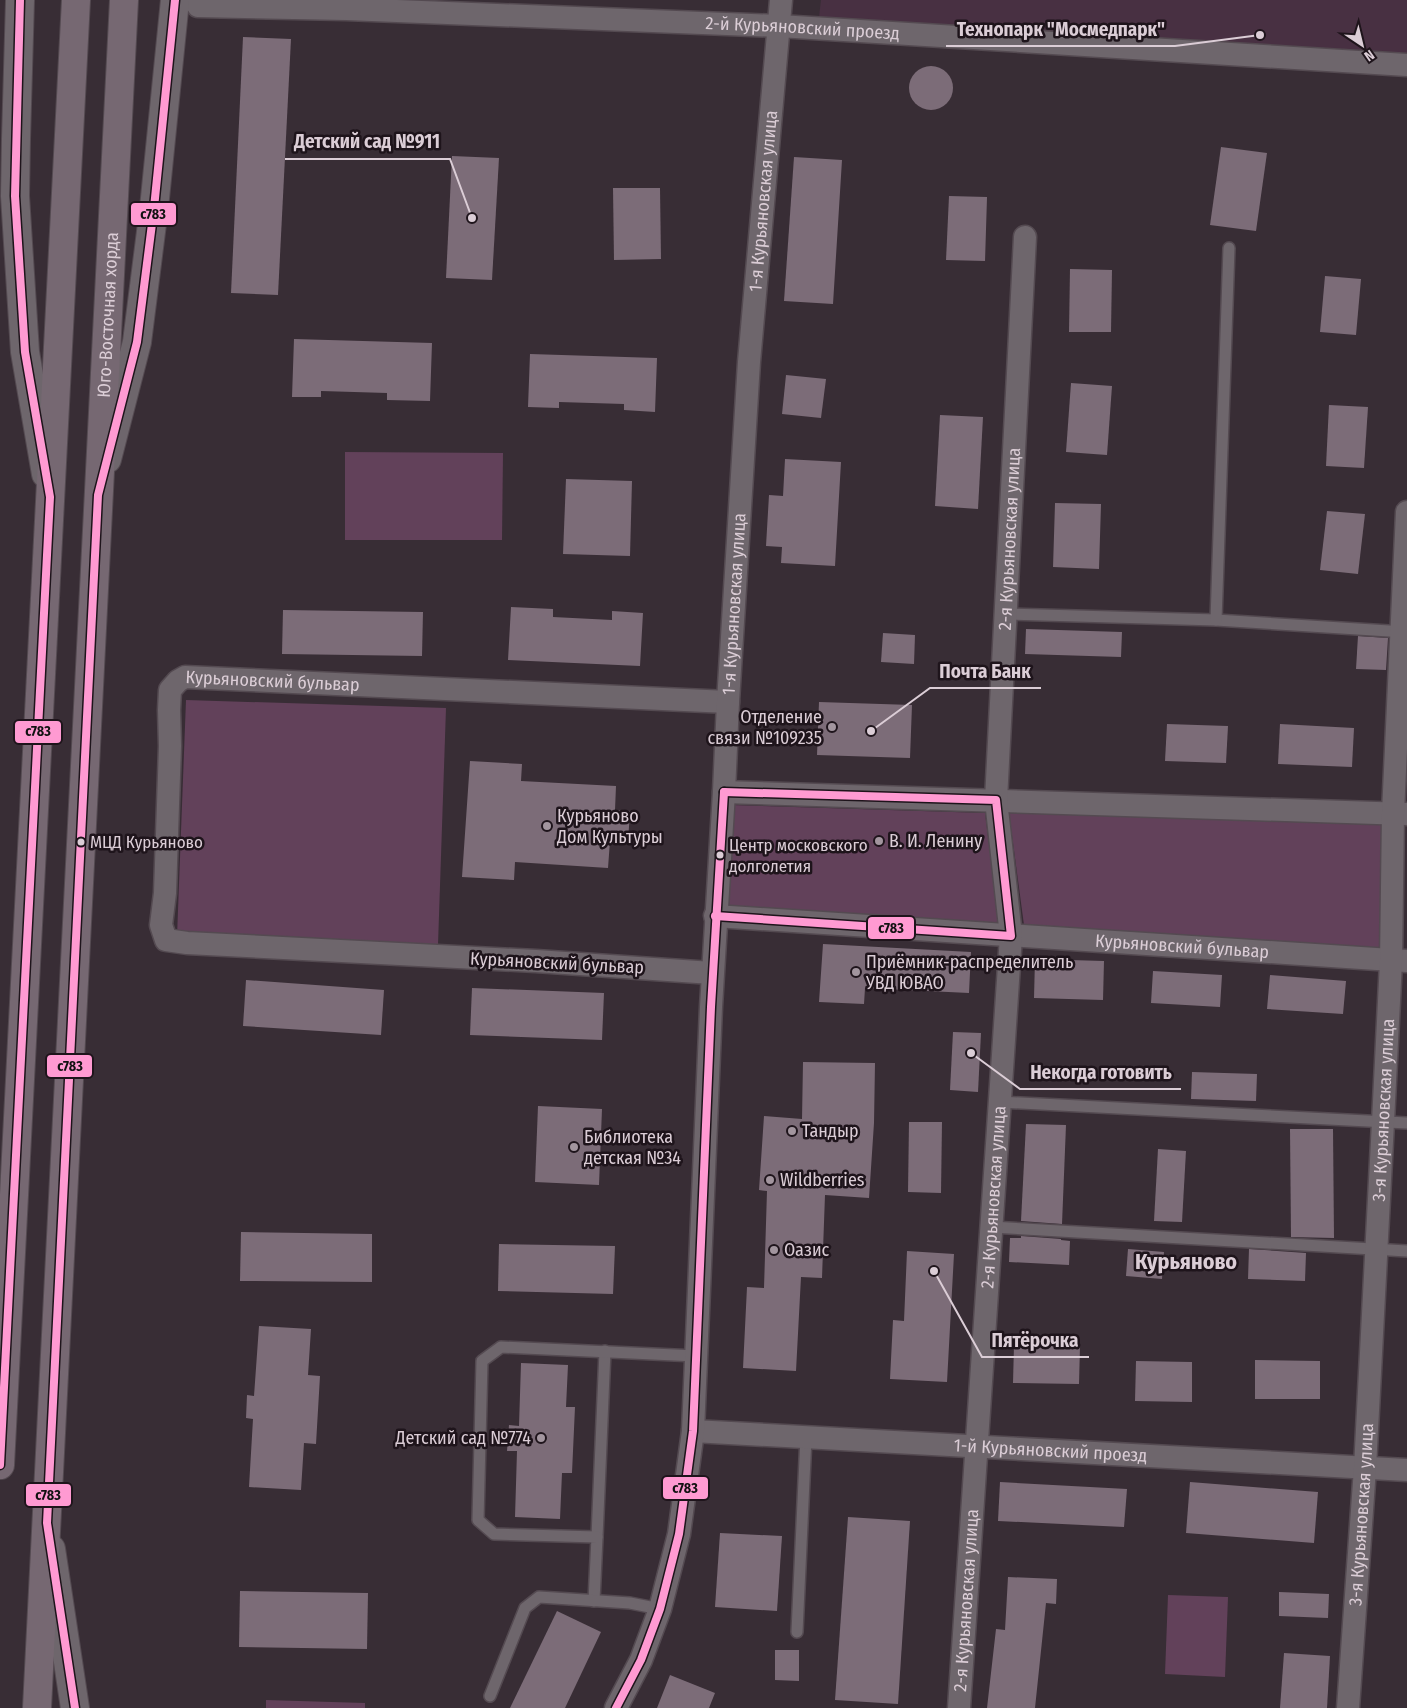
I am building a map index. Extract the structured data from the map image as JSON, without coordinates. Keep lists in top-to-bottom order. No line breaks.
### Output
{"streets":{"main road":["Юго-Восточная хорда"],"street":["2-й Курьяновский проезд","1-я Курьяновская улица","2-я Курьяновская улица","Курьяновский бульвар","3-я Курьяновская улица","1-й Курьяновский проезд"]},"crossings":[["2-й Курьяновский проезд","1-я Курьяновская улица"],["1-я Курьяновская улица","Курьяновский бульвар"],["1-я Курьяновская улица","1-й Курьяновский проезд"],["2-я Курьяновская улица","Курьяновский бульвар"],["2-я Курьяновская улица","1-й Курьяновский проезд"],["Курьяновский бульвар","3-я Курьяновская улица"],["3-я Курьяновская улица","1-й Курьяновский проезд"]],"districts":["Курьяново"],"places":["Технопарк \"Мосмедпарк\"","Детский сад №911","Отделение связи №109235","Почта Банк","Курьяново Дом Культуры","В. И. Ленину","МЦД Курьяново","Центр московского долголетия","Приёмник-распределитель УВД ЮВАО","Некогда готовить","Тандыр","Библиотека детская №34","Wildberries","Оазис","Пятёрочка","Детский сад №774"],"lines":["transit line с783"],"north":"bottom right"}
